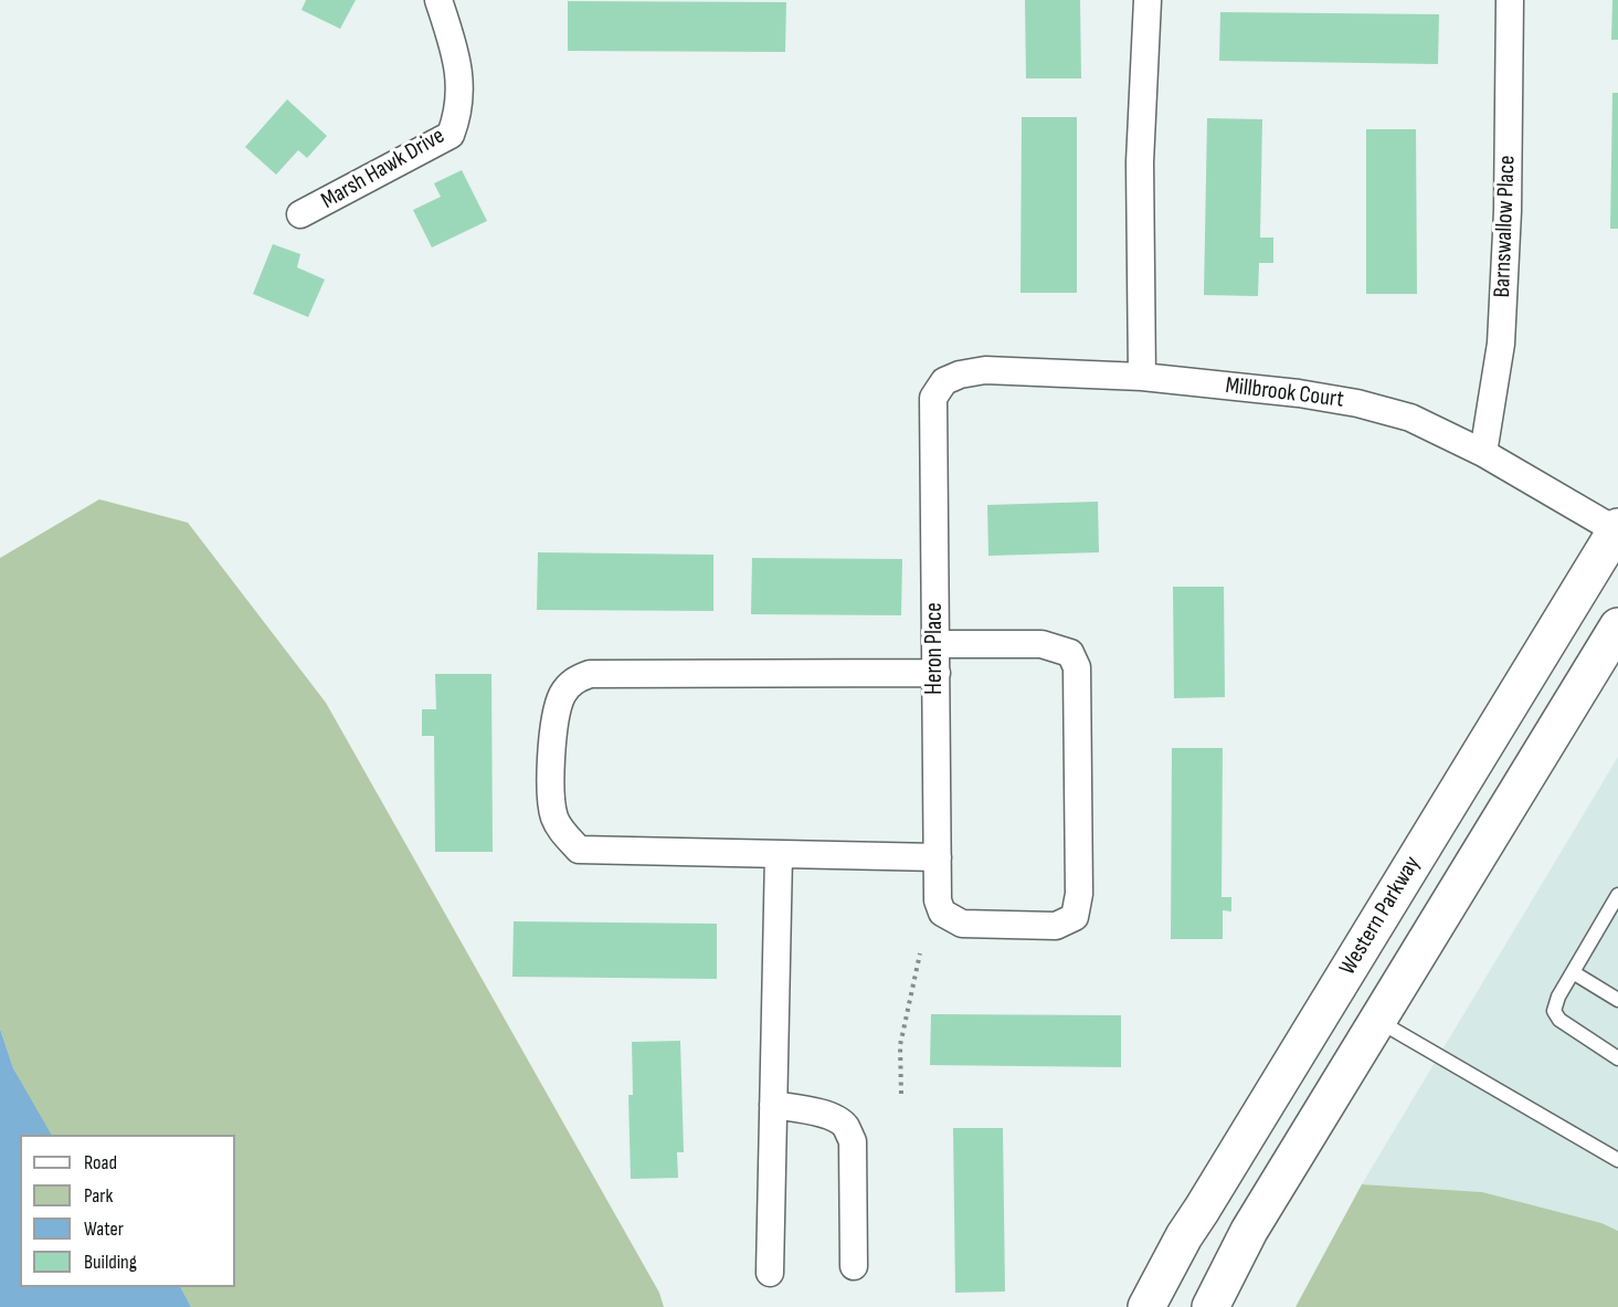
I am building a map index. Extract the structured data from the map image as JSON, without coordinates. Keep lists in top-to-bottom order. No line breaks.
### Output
{"streets":{"main road":["Western Parkway"],"street":["Marsh Hawk Drive","Barnswallow Place","Millbrook Court","Heron Place"]},"crossings":[["Barnswallow Place","Millbrook Court"],["Millbrook Court","Heron Place"],["Millbrook Court","Western Parkway"]],"legend":["Road","Park","Water","Building"]}
